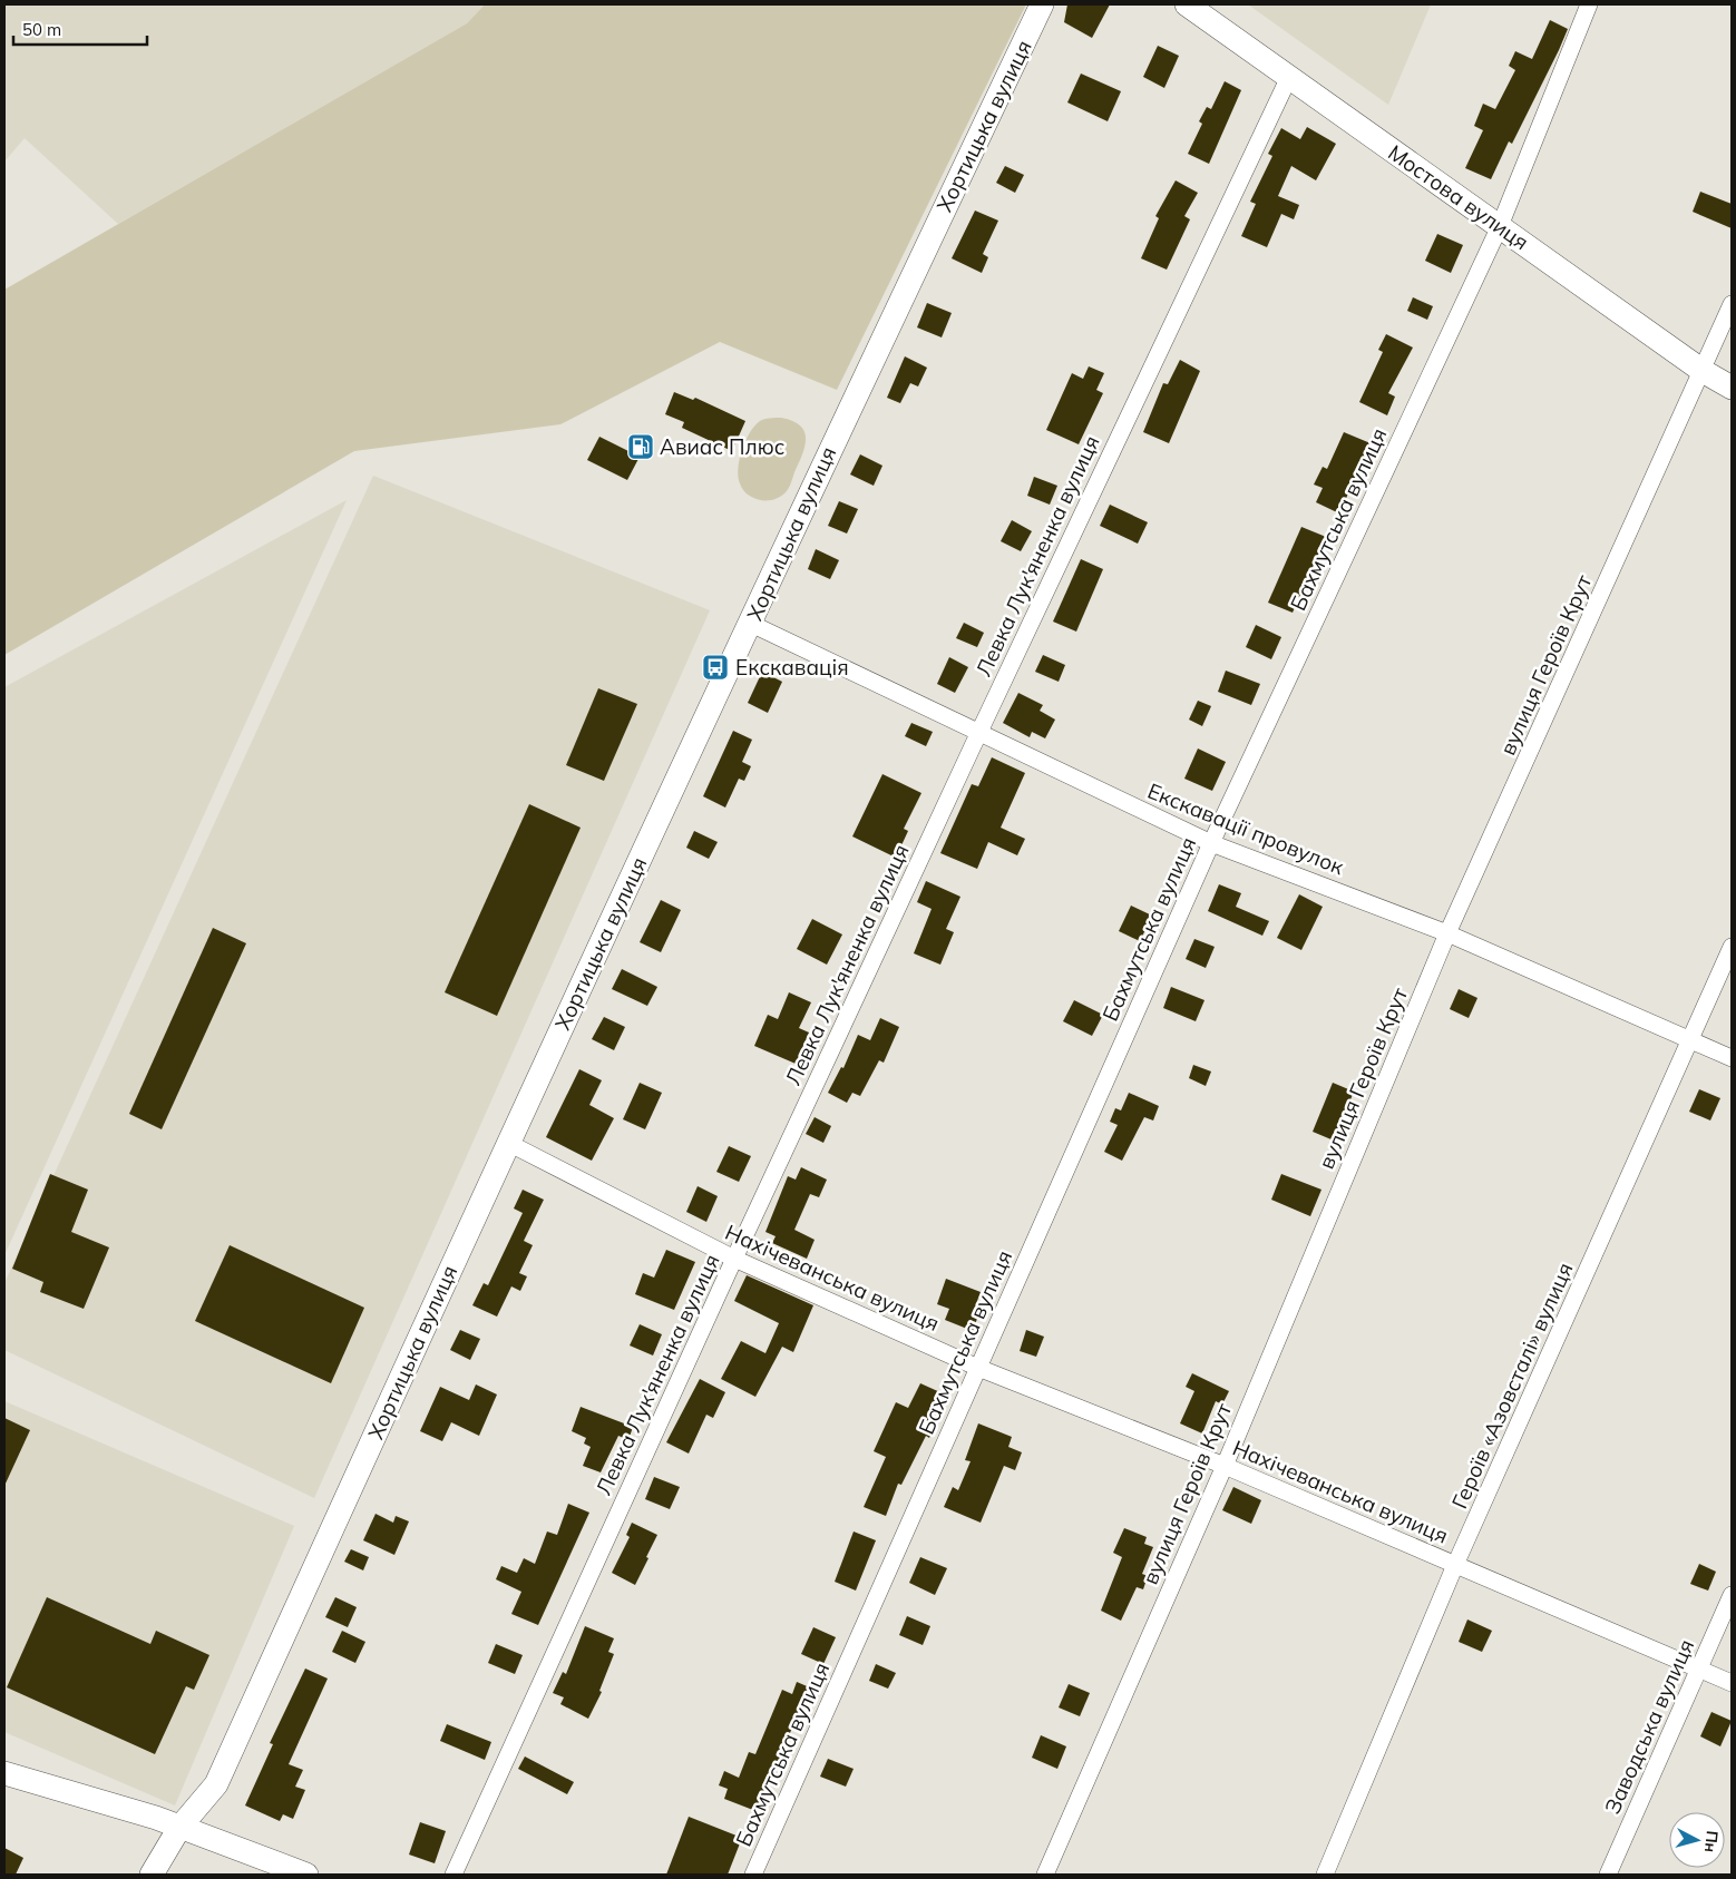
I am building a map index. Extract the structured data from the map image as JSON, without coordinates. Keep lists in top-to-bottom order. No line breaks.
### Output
{"streets":{"street":["Хортицька вулиця","Мостова вулиця","Бахмутська вулиця","Левка Лук'яненка вулиця","вулиця Героїв Крут","Екскавації провулок","Нахічеванська вулиця","Героїв «Азовсталі» вулиця","Заводська вулиця"]},"crossings":[["Хортицька вулиця","Екскавації провулок"],["Хортицька вулиця","Нахічеванська вулиця"],["Мостова вулиця","Бахмутська вулиця"],["Мостова вулиця","Левка Лук'яненка вулиця"],["Мостова вулиця","вулиця Героїв Крут"],["Бахмутська вулиця","Екскавації провулок"],["Бахмутська вулиця","Нахічеванська вулиця"],["Левка Лук'яненка вулиця","Екскавації провулок"],["Левка Лук'яненка вулиця","Нахічеванська вулиця"],["вулиця Героїв Крут","Екскавації провулок"],["вулиця Героїв Крут","Нахічеванська вулиця"],["Екскавації провулок","Героїв «Азовсталі» вулиця"],["Нахічеванська вулиця","Героїв «Азовсталі» вулиця"],["Нахічеванська вулиця","Заводська вулиця"]],"places":{"fuel station":["Авиас Плюс"],"bus stop":["Екскавація"]},"scale_bar":"50 m","north":"right"}
